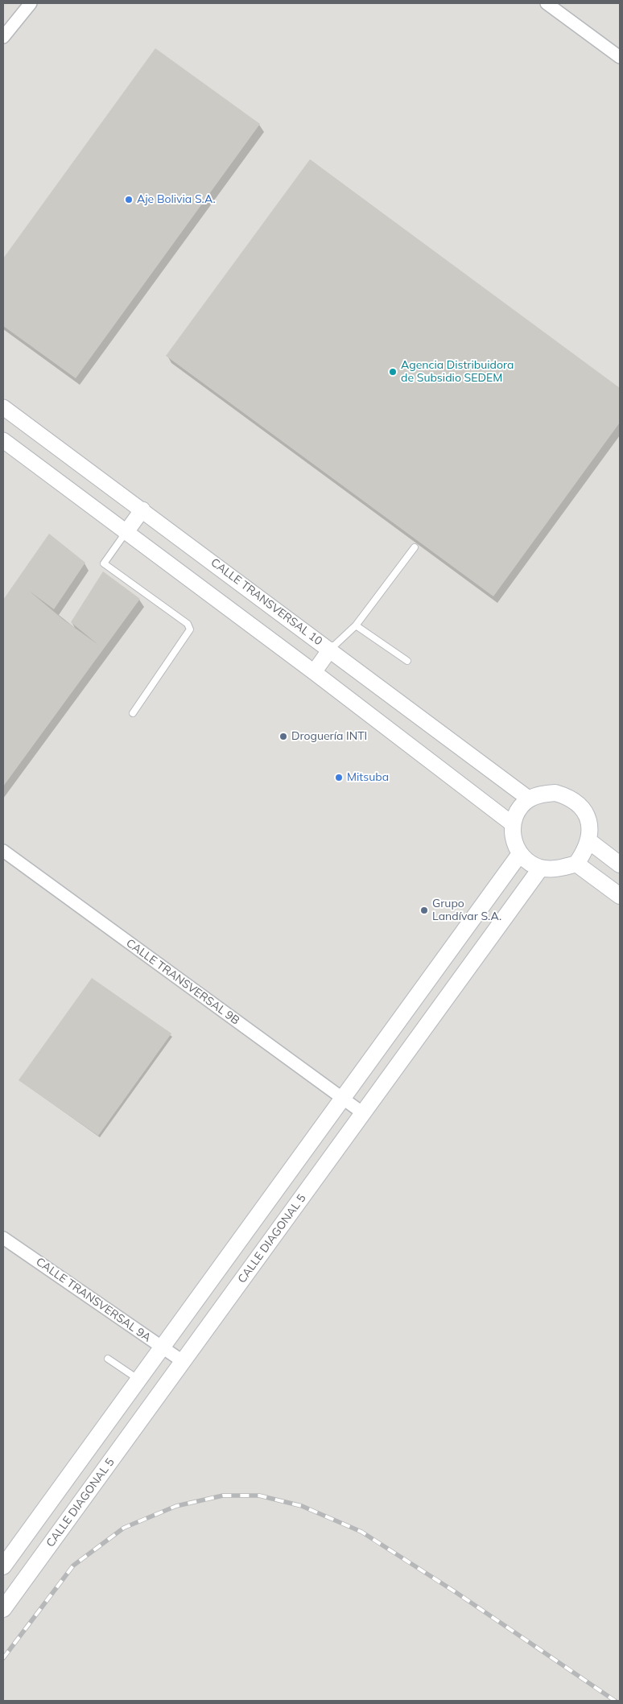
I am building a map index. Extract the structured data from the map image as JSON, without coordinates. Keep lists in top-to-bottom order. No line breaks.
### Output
{"streets":{"main road":["CALLE DIAGONAL 5"],"street":["CALLE TRANSVERSAL 10","CALLE TRANSVERSAL 9B","CALLE TRANSVERSAL 9A"]},"crossings":[["CALLE TRANSVERSAL 10","CALLE DIAGONAL 5"],["CALLE TRANSVERSAL 9B","CALLE DIAGONAL 5"],["CALLE DIAGONAL 5","CALLE TRANSVERSAL 9A"]],"places":["Aje Bolivia S.A.","Agencia Distribuidora de Subsidio SEDEM","Droguería INTI","Mitsuba","Grupo Landívar S.A."]}
